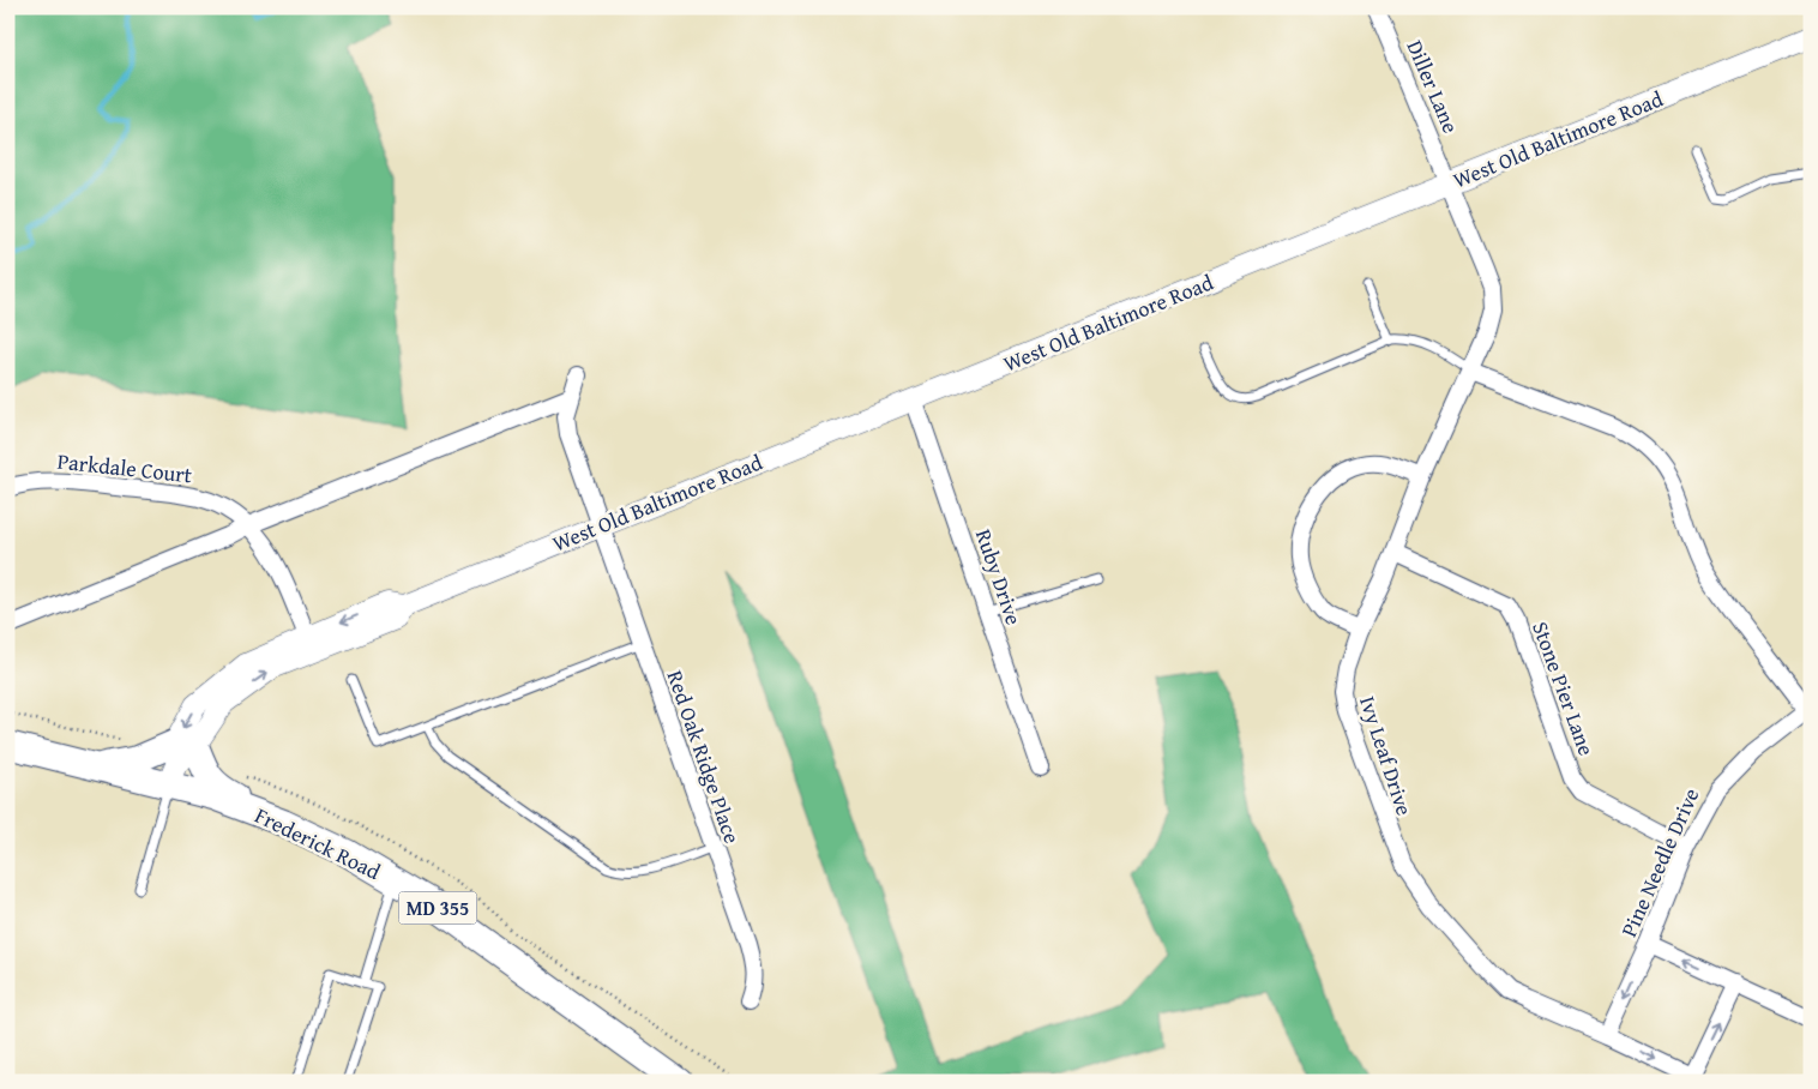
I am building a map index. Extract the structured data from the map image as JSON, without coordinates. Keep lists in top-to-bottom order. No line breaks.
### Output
{"streets":{"main road":["Frederick Road","MD 355"],"street":["Diller Lane","West Old Baltimore Road","Parkdale Court","Ruby Drive","Stone Pier Lane","Ivy Leaf Drive","Red Oak Ridge Place","Pine Needle Drive"]},"crossings":[["Diller Lane","West Old Baltimore Road"],["Diller Lane","Ivy Leaf Drive"],["West Old Baltimore Road","Parkdale Court"],["West Old Baltimore Road","Ruby Drive"],["West Old Baltimore Road","Ivy Leaf Drive"],["West Old Baltimore Road","Red Oak Ridge Place"],["West Old Baltimore Road","Frederick Road"],["Stone Pier Lane","Ivy Leaf Drive"],["Stone Pier Lane","Pine Needle Drive"],["Ivy Leaf Drive","Pine Needle Drive"]]}
